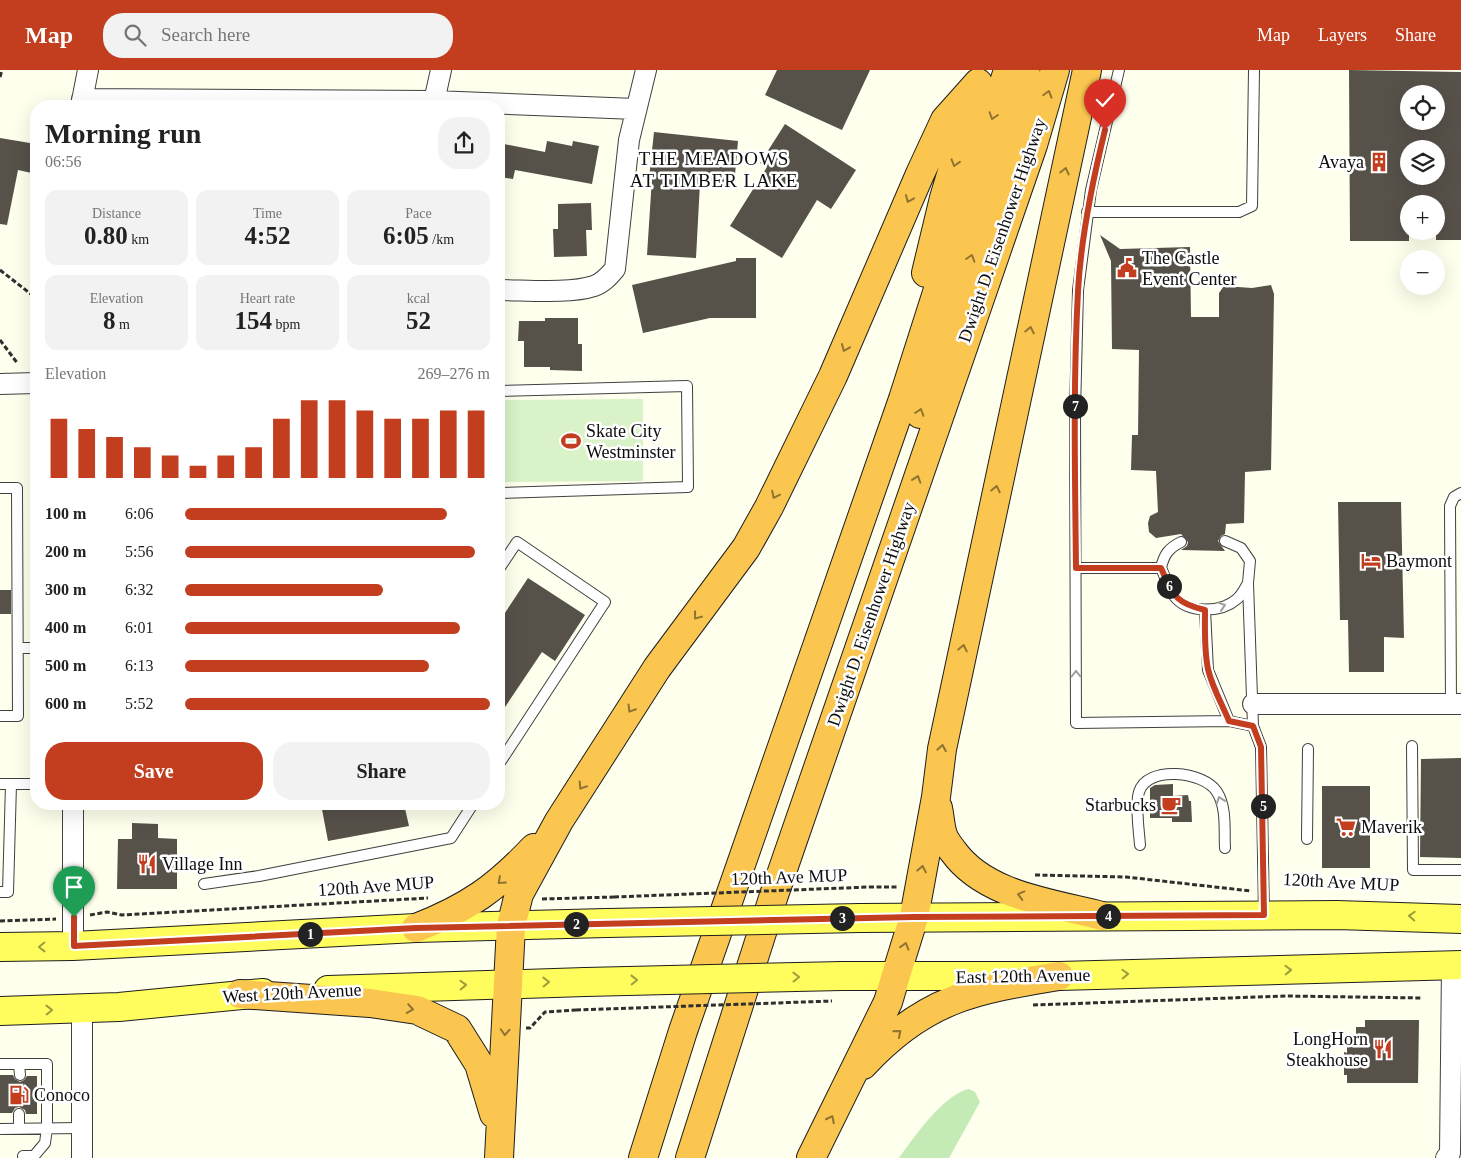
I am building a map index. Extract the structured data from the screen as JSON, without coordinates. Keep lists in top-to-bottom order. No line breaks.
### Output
{"streets":{"highway":["Dwight D. Eisenhower Highway"],"main road":["East 120th Avenue","West 120th Avenue"],"path":["120th Ave MUP"]},"crossings":[["East 120th Avenue","West 120th Avenue"]],"districts":["THE MEADOWS AT TIMBER LAKE"],"places":{"building":["Avaya"],"public building":["The Castle Event Center"],"sports":["Skate City Westminster"],"hotel":["Baymont"],"cafe":["Starbucks"],"supermarket":["Maverik"],"restaurant":["Village Inn","LongHorn Steakhouse"],"fuel station":["Conoco"]},"page":{"header":"Map","search":"Search here","nav":["Map","Layers","Share"],"map_buttons":["+","−"],"heading":["Morning run","06:56"],"stats":[["Distance","0.80 km"],["Time","4:52"],["Pace","6:05 /km"],["Elevation","8 m"],["Heart rate","154 bpm"],["kcal","52"]],"chart":["Elevation","269–276 m"],"pins":["7","6","5","4","3","2","1"],"list":[{"name":"100 m","note":"6:06"},{"name":"200 m","note":"5:56"},{"name":"300 m","note":"6:32"},{"name":"400 m","note":"6:01"},{"name":"500 m","note":"6:13"},{"name":"600 m","note":"5:52"}],"buttons":["Save","Share"]}}
